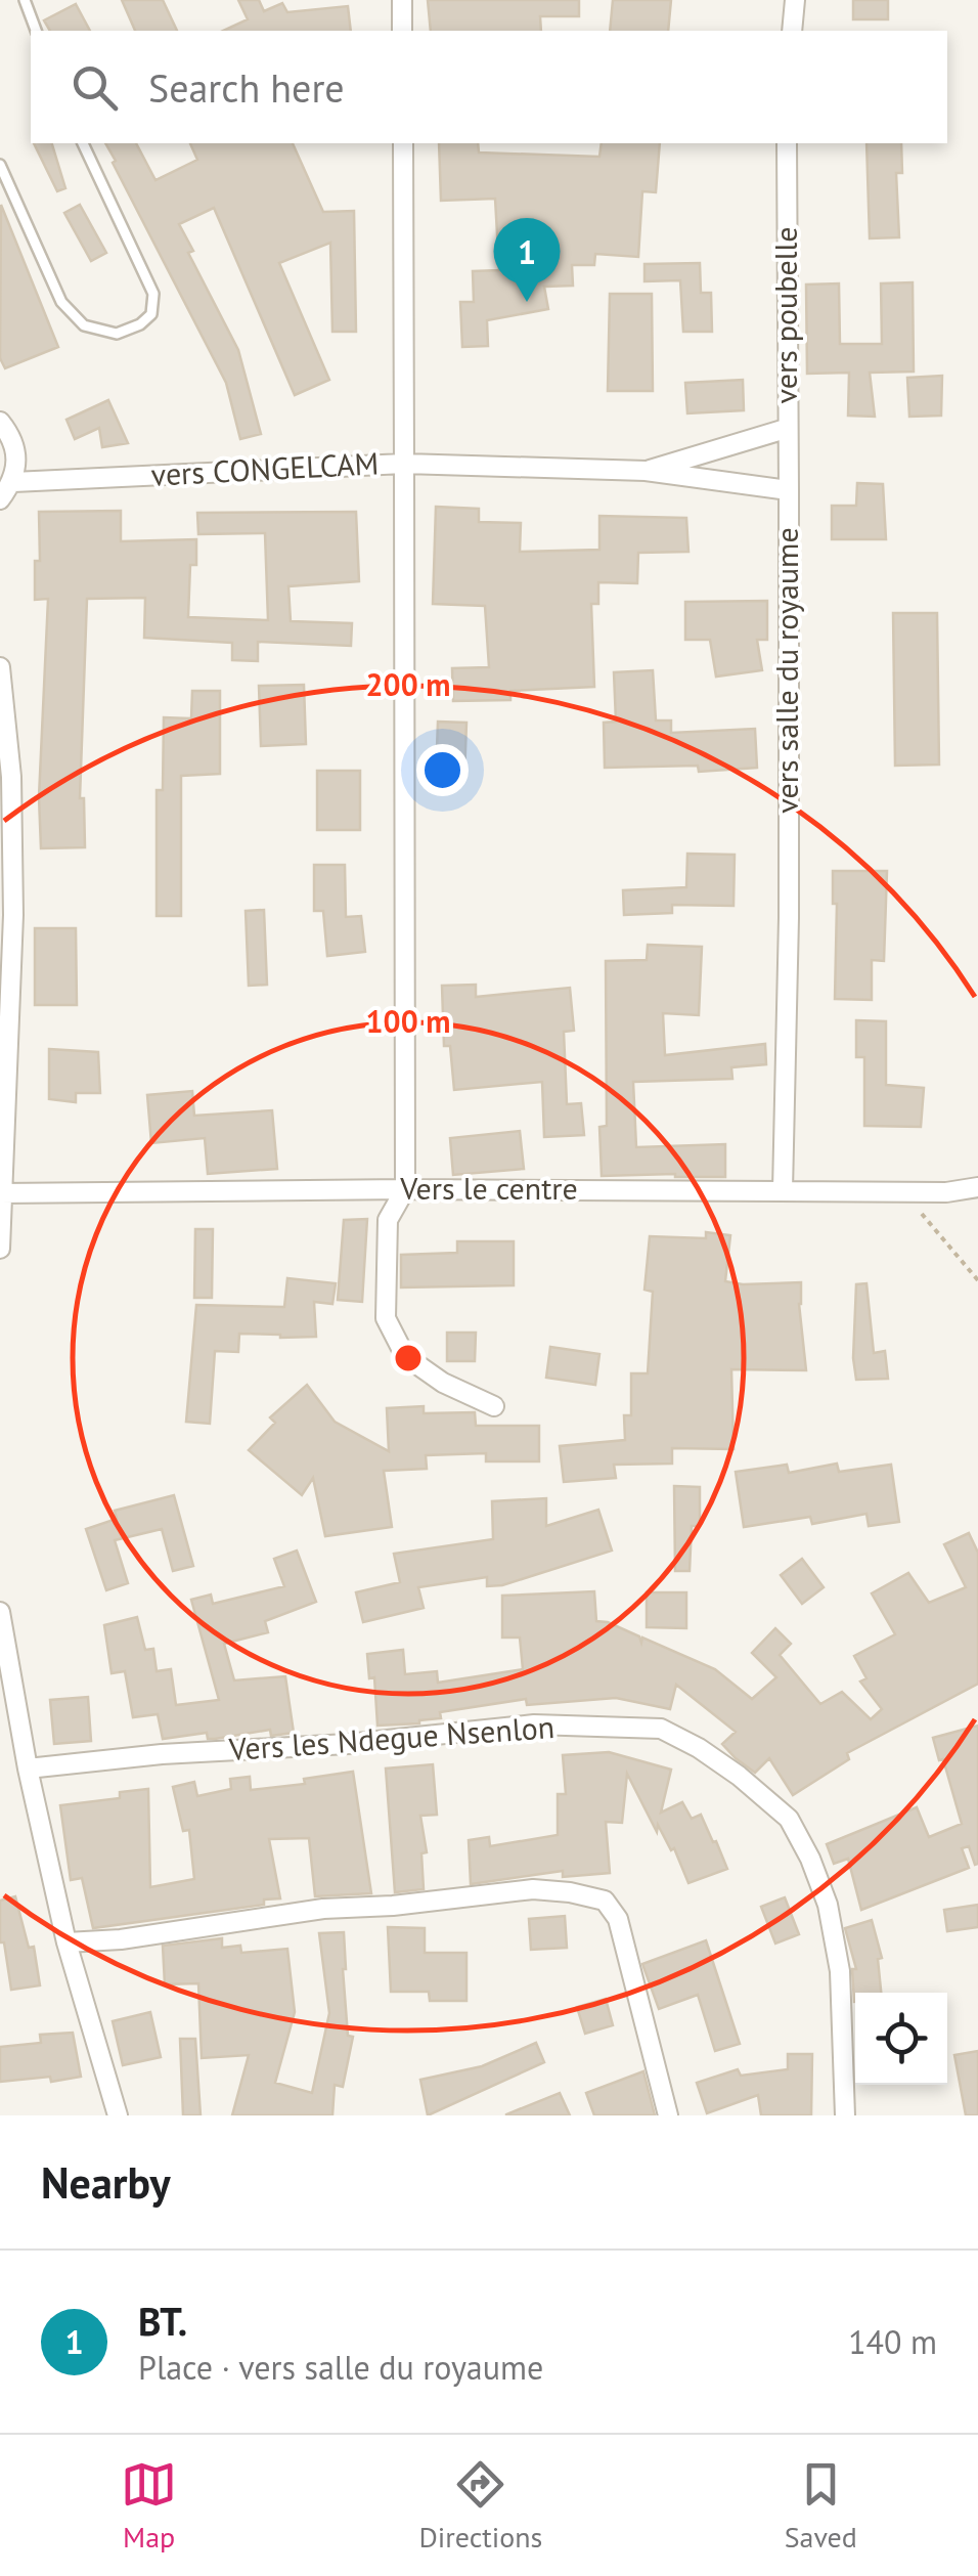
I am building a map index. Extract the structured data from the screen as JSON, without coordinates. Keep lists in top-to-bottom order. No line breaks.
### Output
{"streets":{"street":["vers poubelle","vers CONGELCAM","vers salle du royaume","Vers le centre","Vers les Ndegue Nsenlon"]},"crossings":[["vers poubelle","vers salle du royaume"],["vers CONGELCAM","vers salle du royaume"],["vers CONGELCAM","Vers le centre"],["vers salle du royaume","Vers le centre"]],"page":{"search":"Search here","pins":"1","heading":"Nearby","list":[{"mark":"1","name":"BT.","note":"Place · vers salle du royaume","value":"140 m"}],"nav":["Map","Directions","Saved"]},"rings":["200 m","100 m"]}
